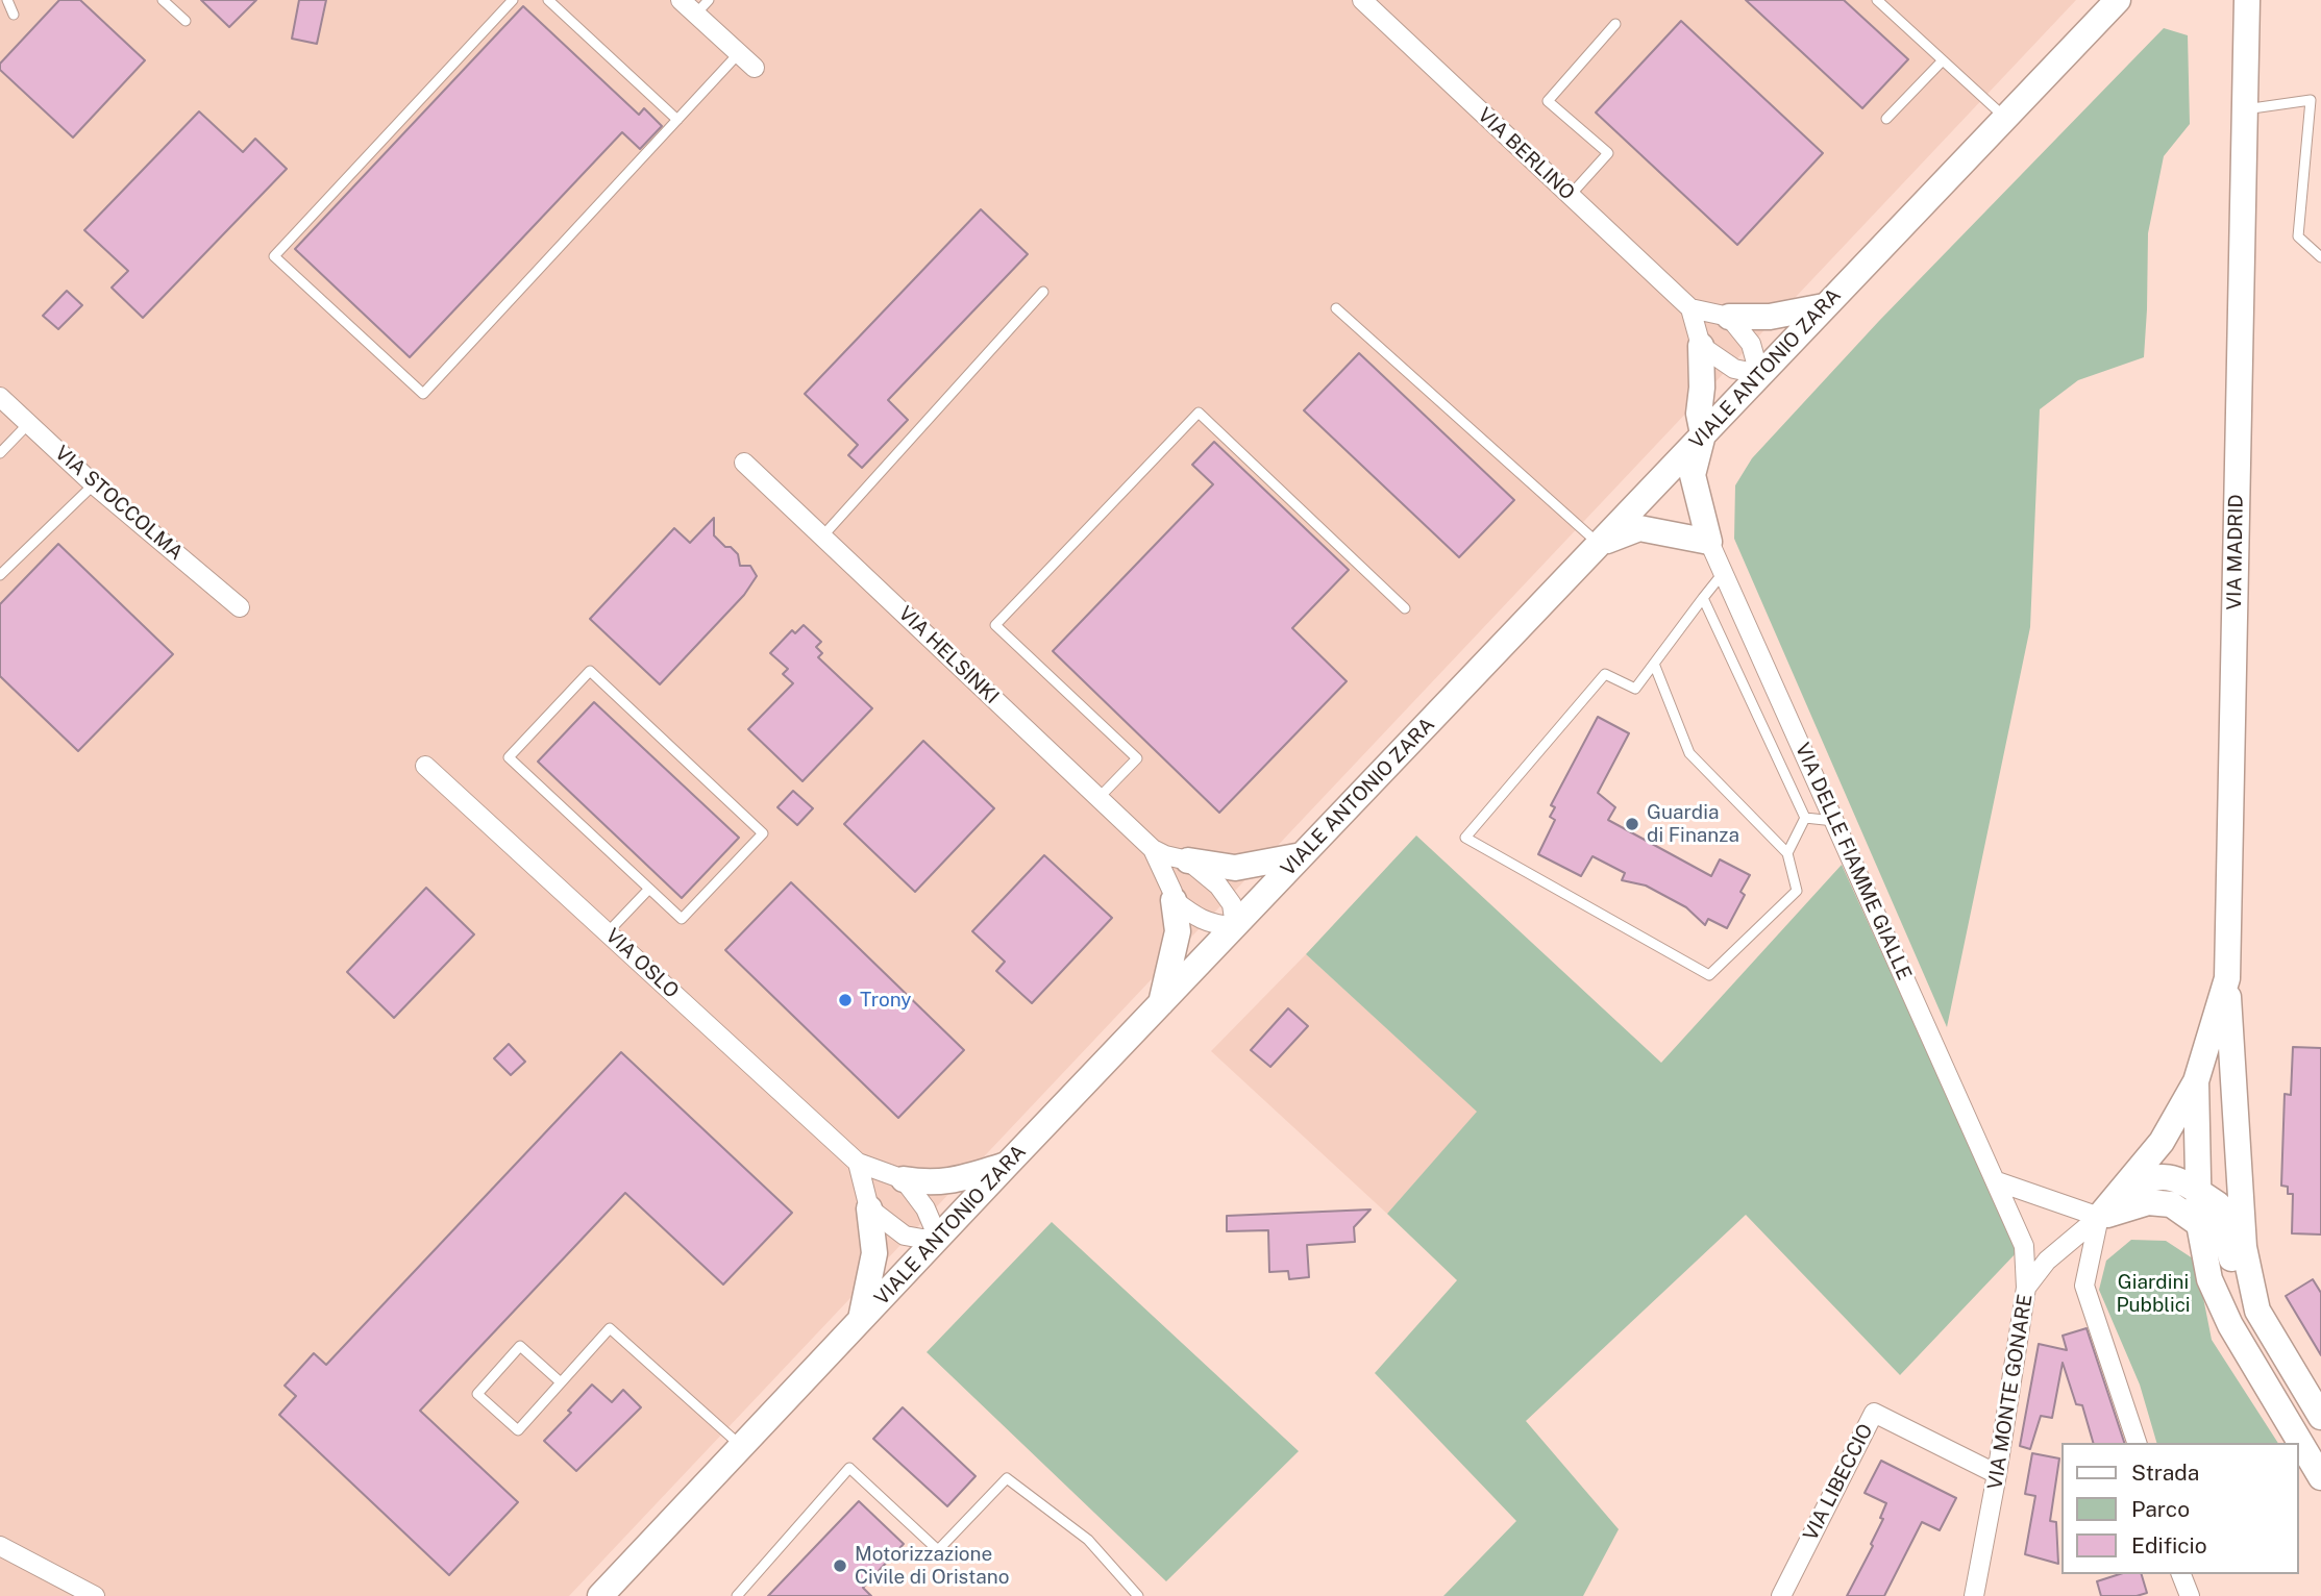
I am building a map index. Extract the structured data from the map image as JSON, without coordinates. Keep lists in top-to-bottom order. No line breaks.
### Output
{"streets":{"main road":["VIALE ANTONIO ZARA","VIA MADRID"],"street":["VIA BERLINO","VIA STOCCOLMA","VIA HELSINKI","VIA DELLE FIAMME GIALLE","VIA OSLO","VIA MONTE GONARE","VIA LIBECCIO"]},"crossings":[["VIALE ANTONIO ZARA","VIA HELSINKI"],["VIA DELLE FIAMME GIALLE","VIA MONTE GONARE"],["VIA MONTE GONARE","VIA LIBECCIO"]],"parks":["Giardini Pubblici"],"places":["Guardia di Finanza","Trony","Motorizzazione Civile di Oristano"],"legend":["Strada","Parco","Edificio"]}
